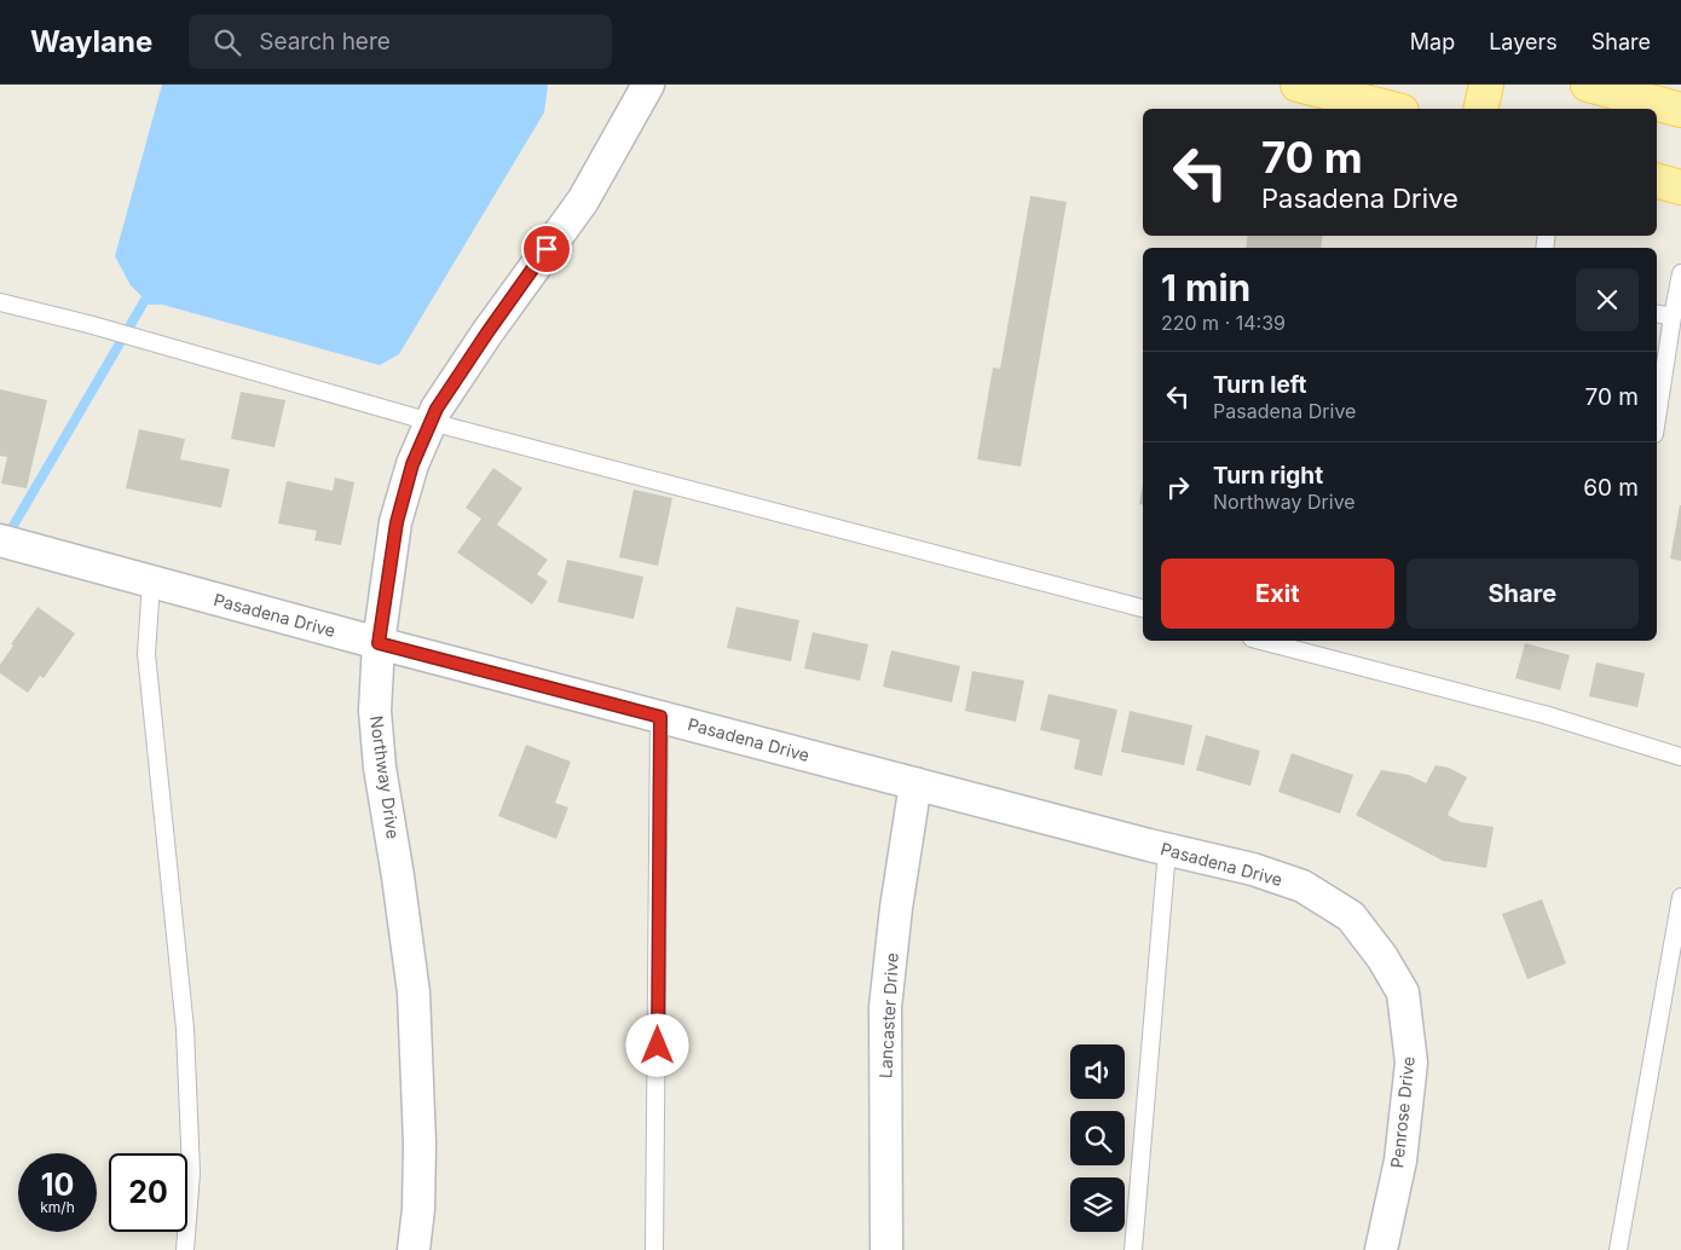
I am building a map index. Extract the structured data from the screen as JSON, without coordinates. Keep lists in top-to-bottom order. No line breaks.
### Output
{"streets":{"street":["Pasadena Drive","Northway Drive","Lancaster Drive","Penrose Drive"]},"crossings":[["Pasadena Drive","Northway Drive"],["Pasadena Drive","Lancaster Drive"],["Pasadena Drive","Penrose Drive"]],"page":{"header":"Waylane","search":"Search here","nav":["Map","Layers","Share"],"turn":["70 m","Pasadena Drive"],"heading":["1 min","220 m · 14:39"],"list":[{"name":"Turn left","note":"Pasadena Drive","value":"70 m"},{"name":"Turn right","note":"Northway Drive","value":"60 m"}],"buttons":["Exit","Share"],"speed":"10 km/h","limit":"20"}}
